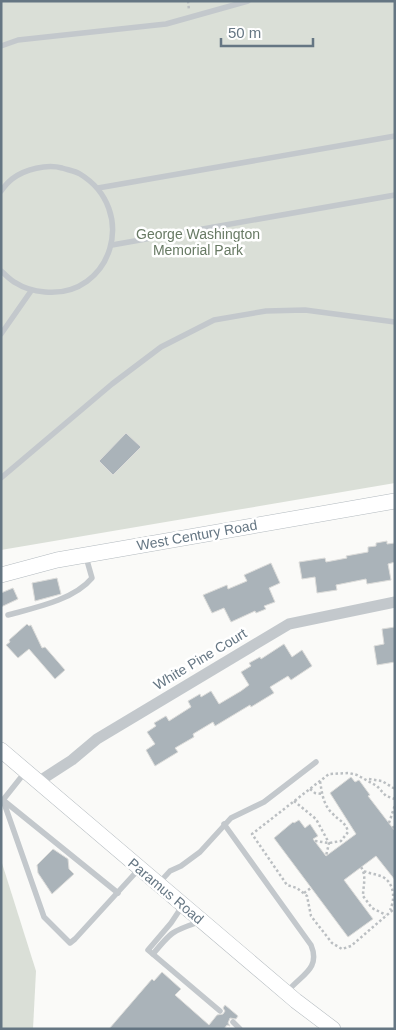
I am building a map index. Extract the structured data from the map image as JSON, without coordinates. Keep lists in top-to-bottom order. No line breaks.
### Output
{"streets":{"main road":["West Century Road","Paramus Road"],"street":["White Pine Court"]},"crossings":[["White Pine Court","Paramus Road"]],"parks":["George Washington Memorial Park"],"scale_bar":"50 m"}
